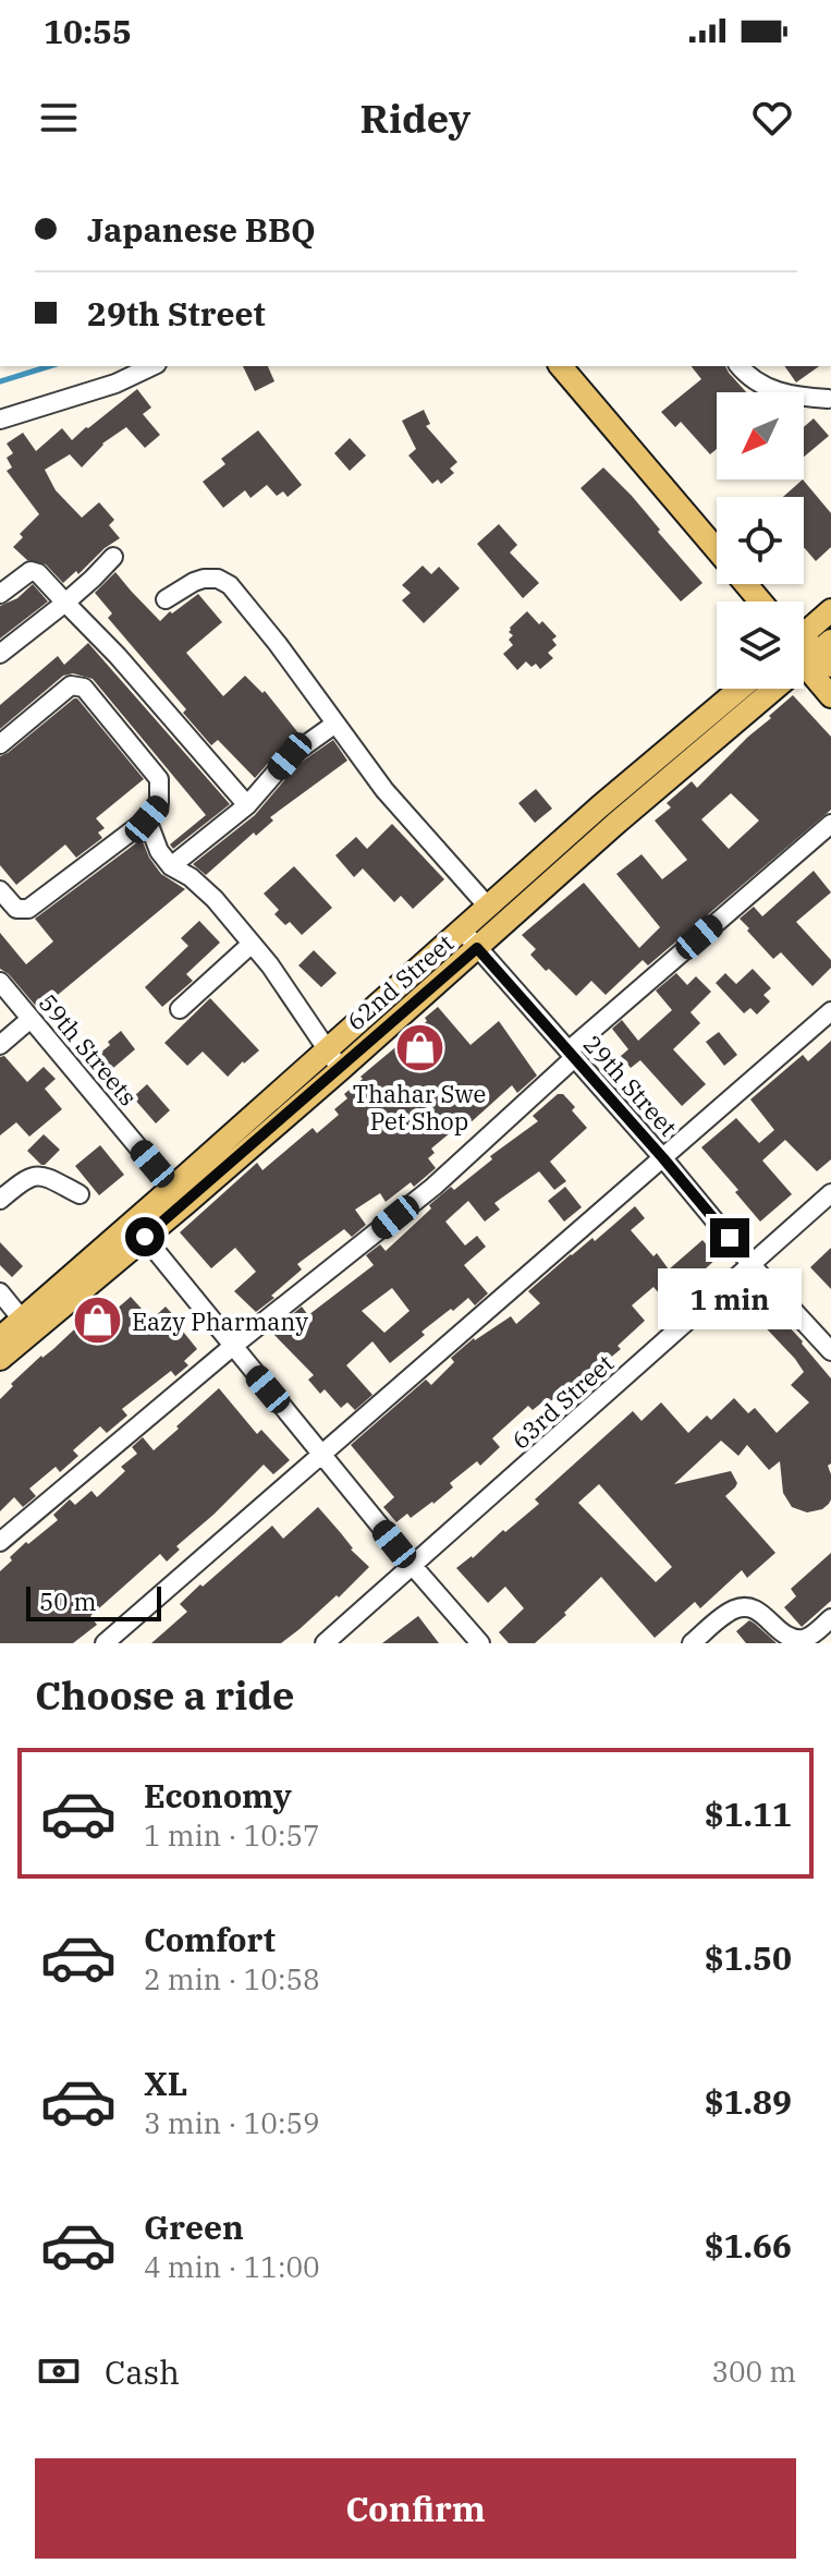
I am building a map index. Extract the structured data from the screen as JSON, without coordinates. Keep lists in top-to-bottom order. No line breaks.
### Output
{"streets":{"main road":["62nd Street"],"street":["59th Streets","29th Street","63rd Street"]},"crossings":[["62nd Street","59th Streets"],["62nd Street","29th Street"],["29th Street","63rd Street"]],"places":{"shop":["Thahar Swe Pet Shop","Eazy Pharmany"]},"scale_bar":"50 m","north":"bottom left","page":{"status":"10:55","header":"Ridey","banner":["Japanese BBQ","29th Street"],"bubble":"1 min","scale":"50 m","heading":"Choose a ride","list":[{"name":"Economy","note":"1 min · 10:57","value":"$1.11"},{"name":"Comfort","note":"2 min · 10:58","value":"$1.50"},{"name":"XL","note":"3 min · 10:59","value":"$1.89"},{"name":"Green","note":"4 min · 11:00","value":"$1.66"}],"pay":["Cash","300 m"],"buttons":"Confirm"}}
